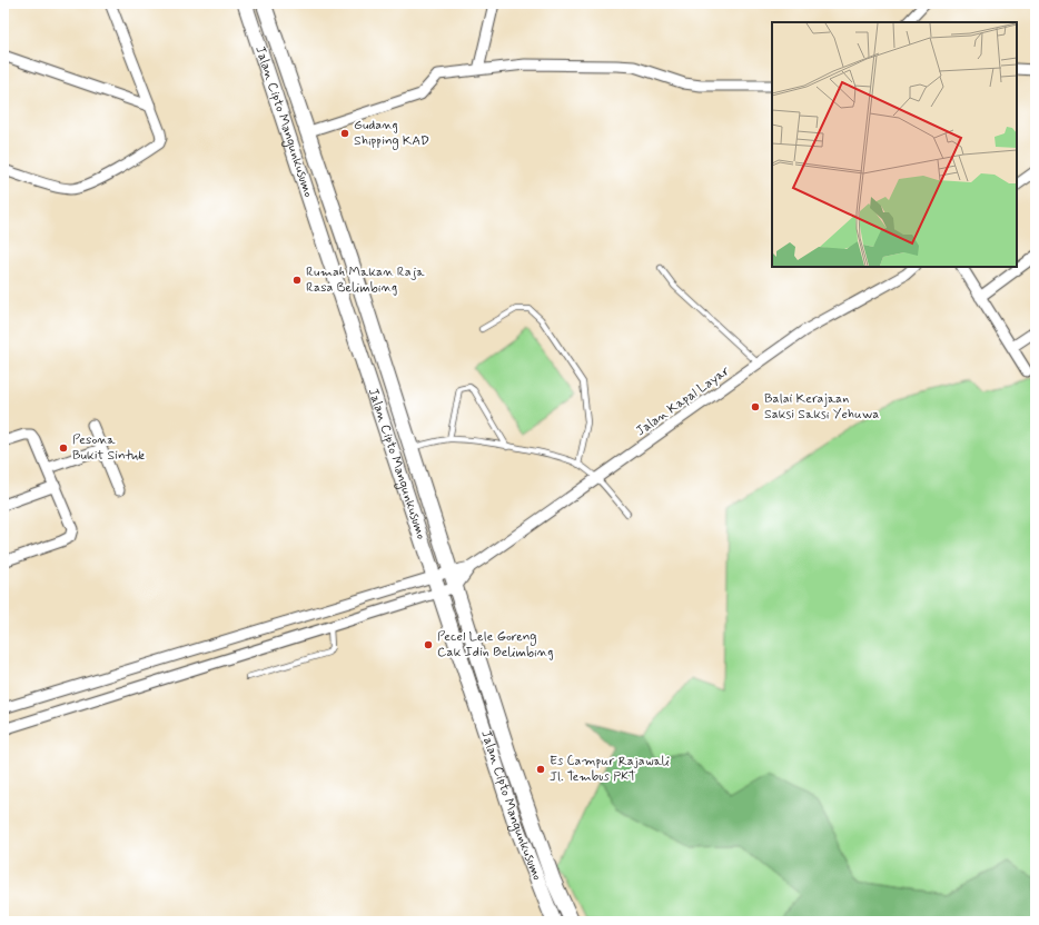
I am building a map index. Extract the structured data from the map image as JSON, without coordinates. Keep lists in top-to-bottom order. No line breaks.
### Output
{"streets":{"street":["Jalan Cipto Mangunkusumo","Jalan Kapal Layar"]},"places":["Gudang Shipping KAD","Rumah Makan Raja Rasa Belimbing","Balai Kerajaan Saksi Saksi Yehuwa","Pesona Bukit Sintuk","Pecel Lele Goreng Cak Idin Belimbing","Es Campur Rajawali Jl. Tembus PKT"]}
